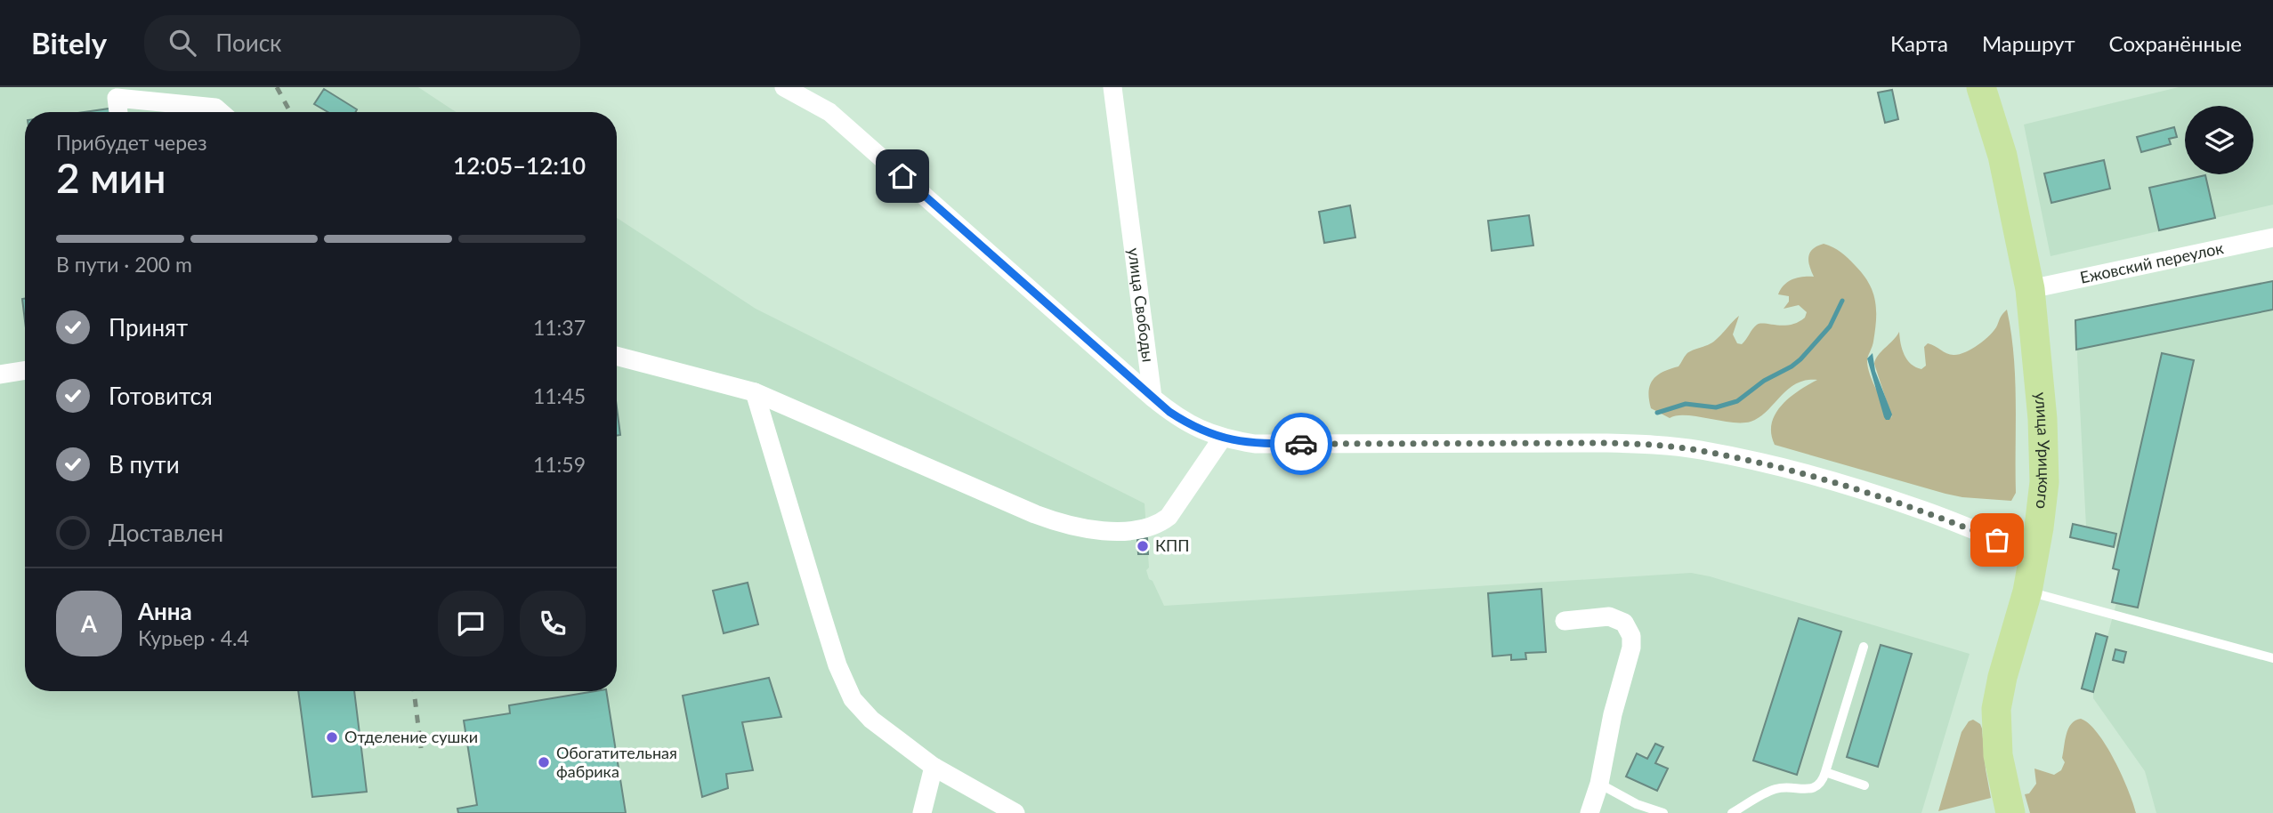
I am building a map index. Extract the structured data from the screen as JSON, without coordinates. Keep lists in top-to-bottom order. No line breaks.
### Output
{"streets":{"main road":["улица Урицкого"],"street":["Ежовский переулок","улица Свободы"]},"crossings":[["Ежовский переулок","улица Урицкого"]],"places":["КПП","Отделение сушки","Обогатительная фабрика"],"page":{"header":"Bitely","search":"Поиск","nav":["Карта","Маршрут","Сохранённые"],"heading":["2 мин","Прибудет через","12:05–12:10"],"panel":["Анна","Курьер · 4.4"],"bar":"В пути · 200 m","list":[["Принят","11:37"],["Готовится","11:45"],["В пути","11:59"],"Доставлен"],"round":"А"}}
